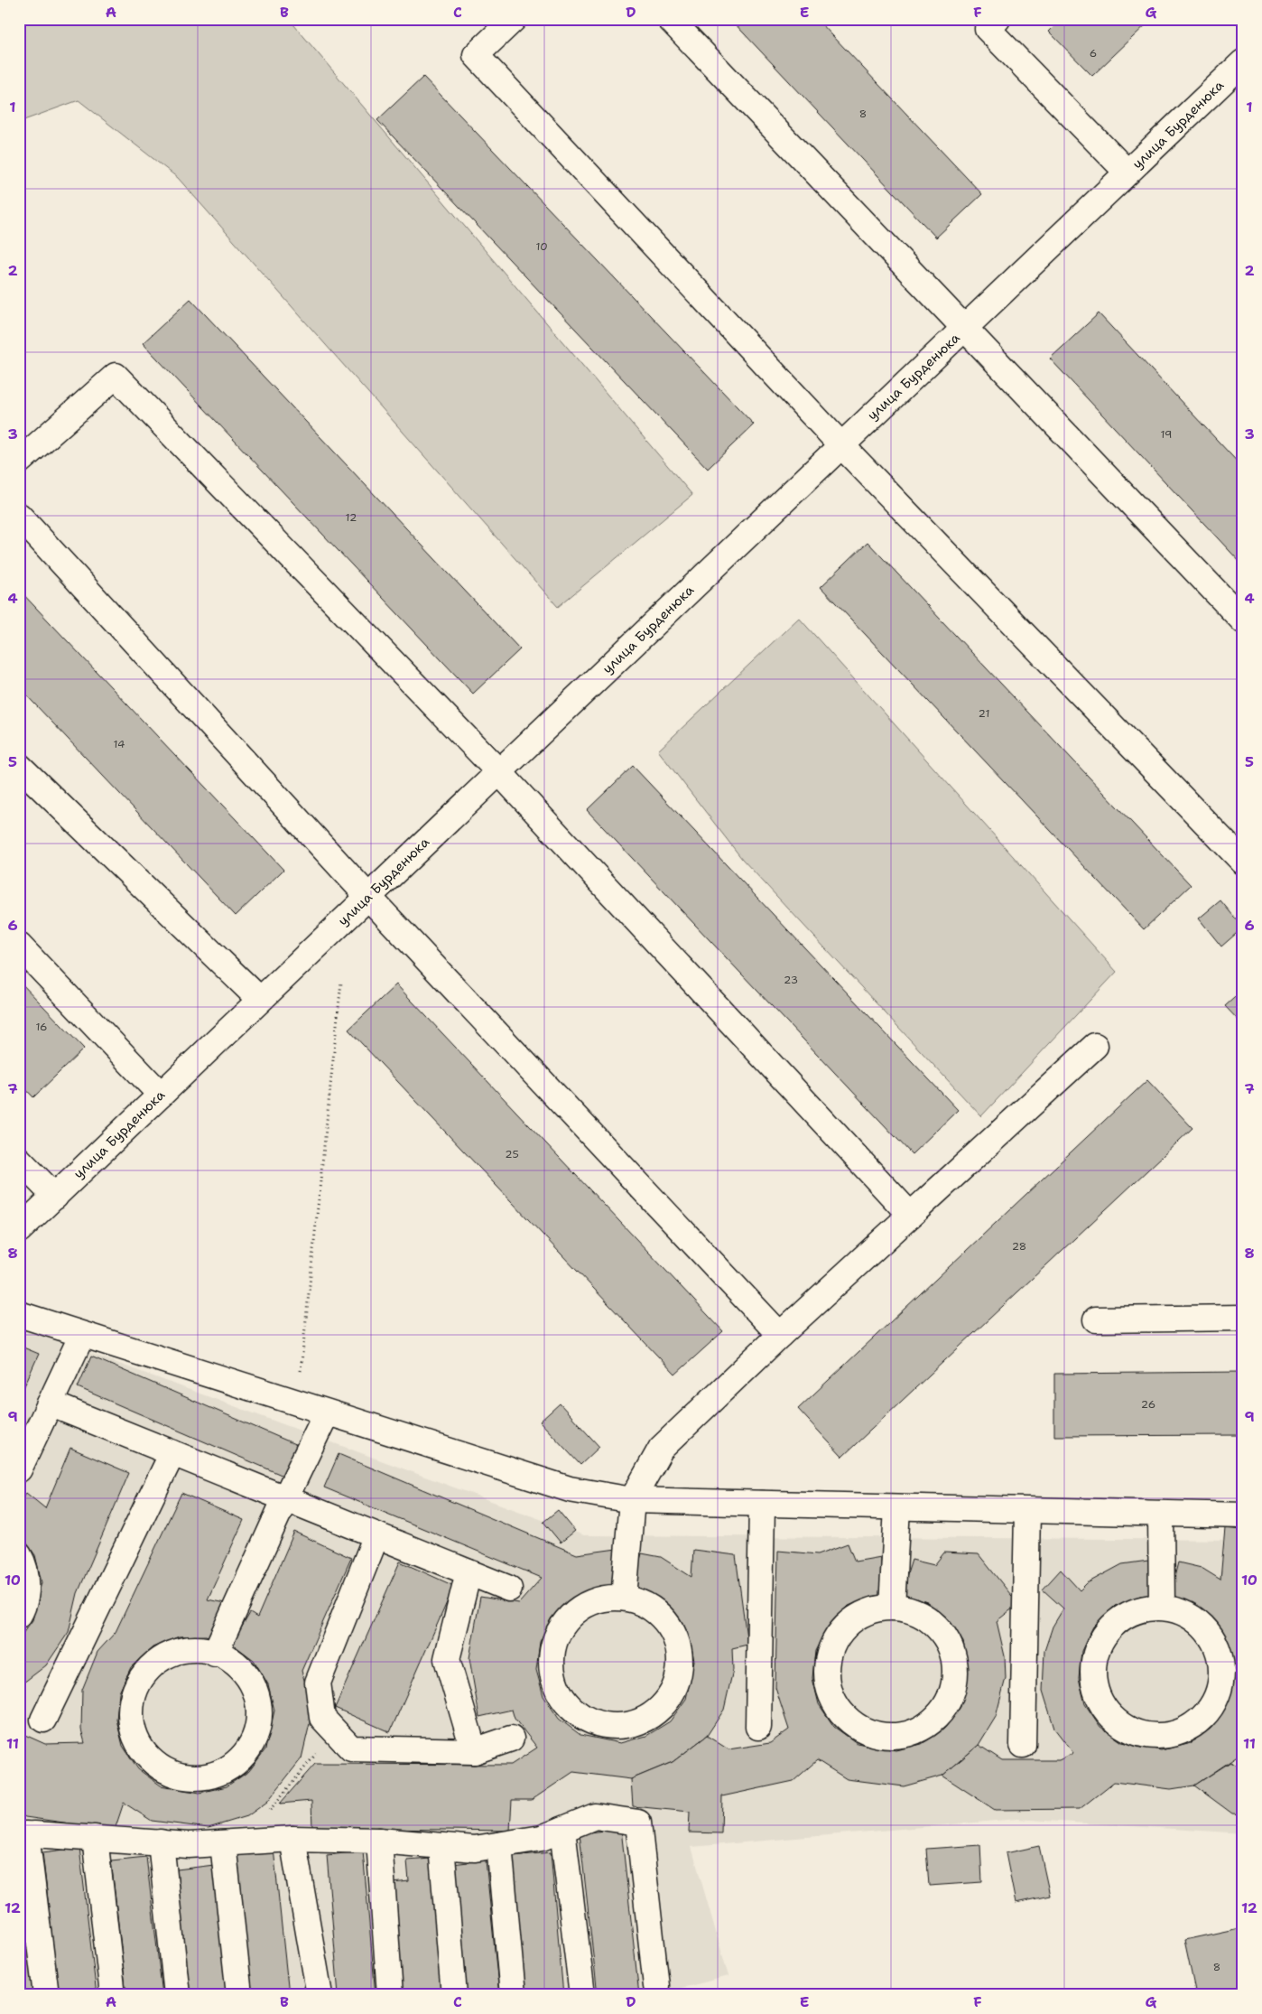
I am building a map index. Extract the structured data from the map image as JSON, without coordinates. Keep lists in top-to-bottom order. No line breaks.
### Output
{"streets":{"street":["улица Бурденюка"]},"house_numbers":["6","8","10","19","12","21","14","23","16","25","28","26","8"],"grid":{"columns":["A","B","C","D","E","F","G"],"rows":["1","2","3","4","5","6","7","8","9","10","11","12"]}}
